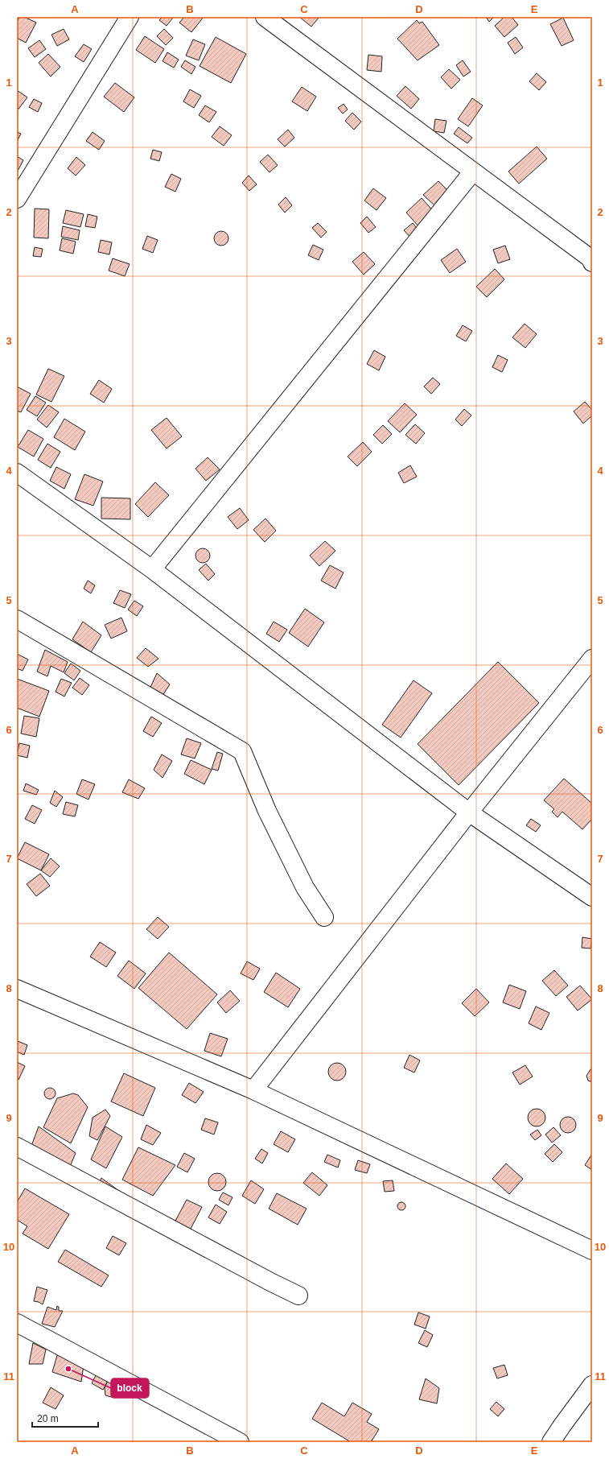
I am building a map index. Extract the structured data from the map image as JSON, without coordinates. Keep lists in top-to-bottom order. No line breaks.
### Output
{"places":["block"],"scale_bar":"20 m","grid":{"columns":["A","B","C","D","E"],"rows":["1","2","3","4","5","6","7","8","9","10","11"]}}
